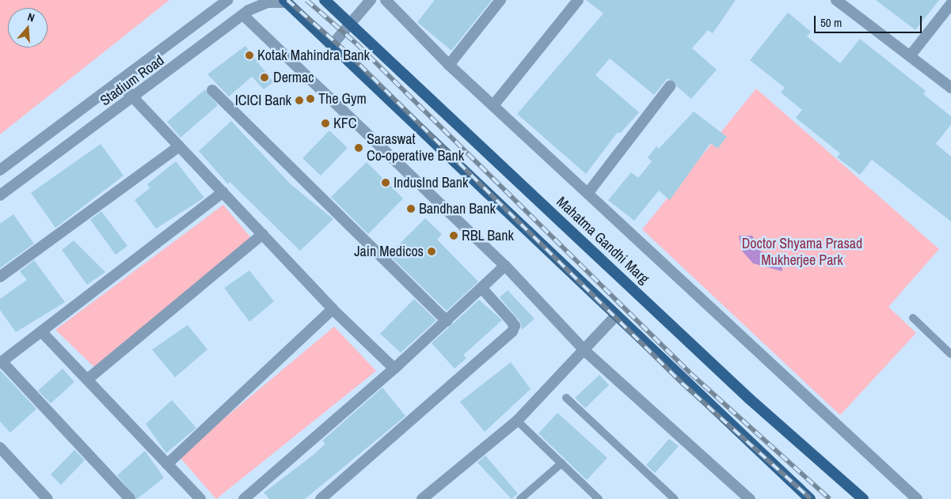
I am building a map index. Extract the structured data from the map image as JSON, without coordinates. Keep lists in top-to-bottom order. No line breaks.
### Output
{"streets":{"main road":["Mahatma Gandhi Marg"],"street":["Stadium Road"]},"parks":["Doctor Shyama Prasad Mukherjee Park"],"places":["Kotak Mahindra Bank","Dermac","The Gym","ICICI Bank","KFC","Saraswat Co-operative Bank","IndusInd Bank","Bandhan Bank","RBL Bank","Jain Medicos"],"scale_bar":"50 m","north":"top"}
